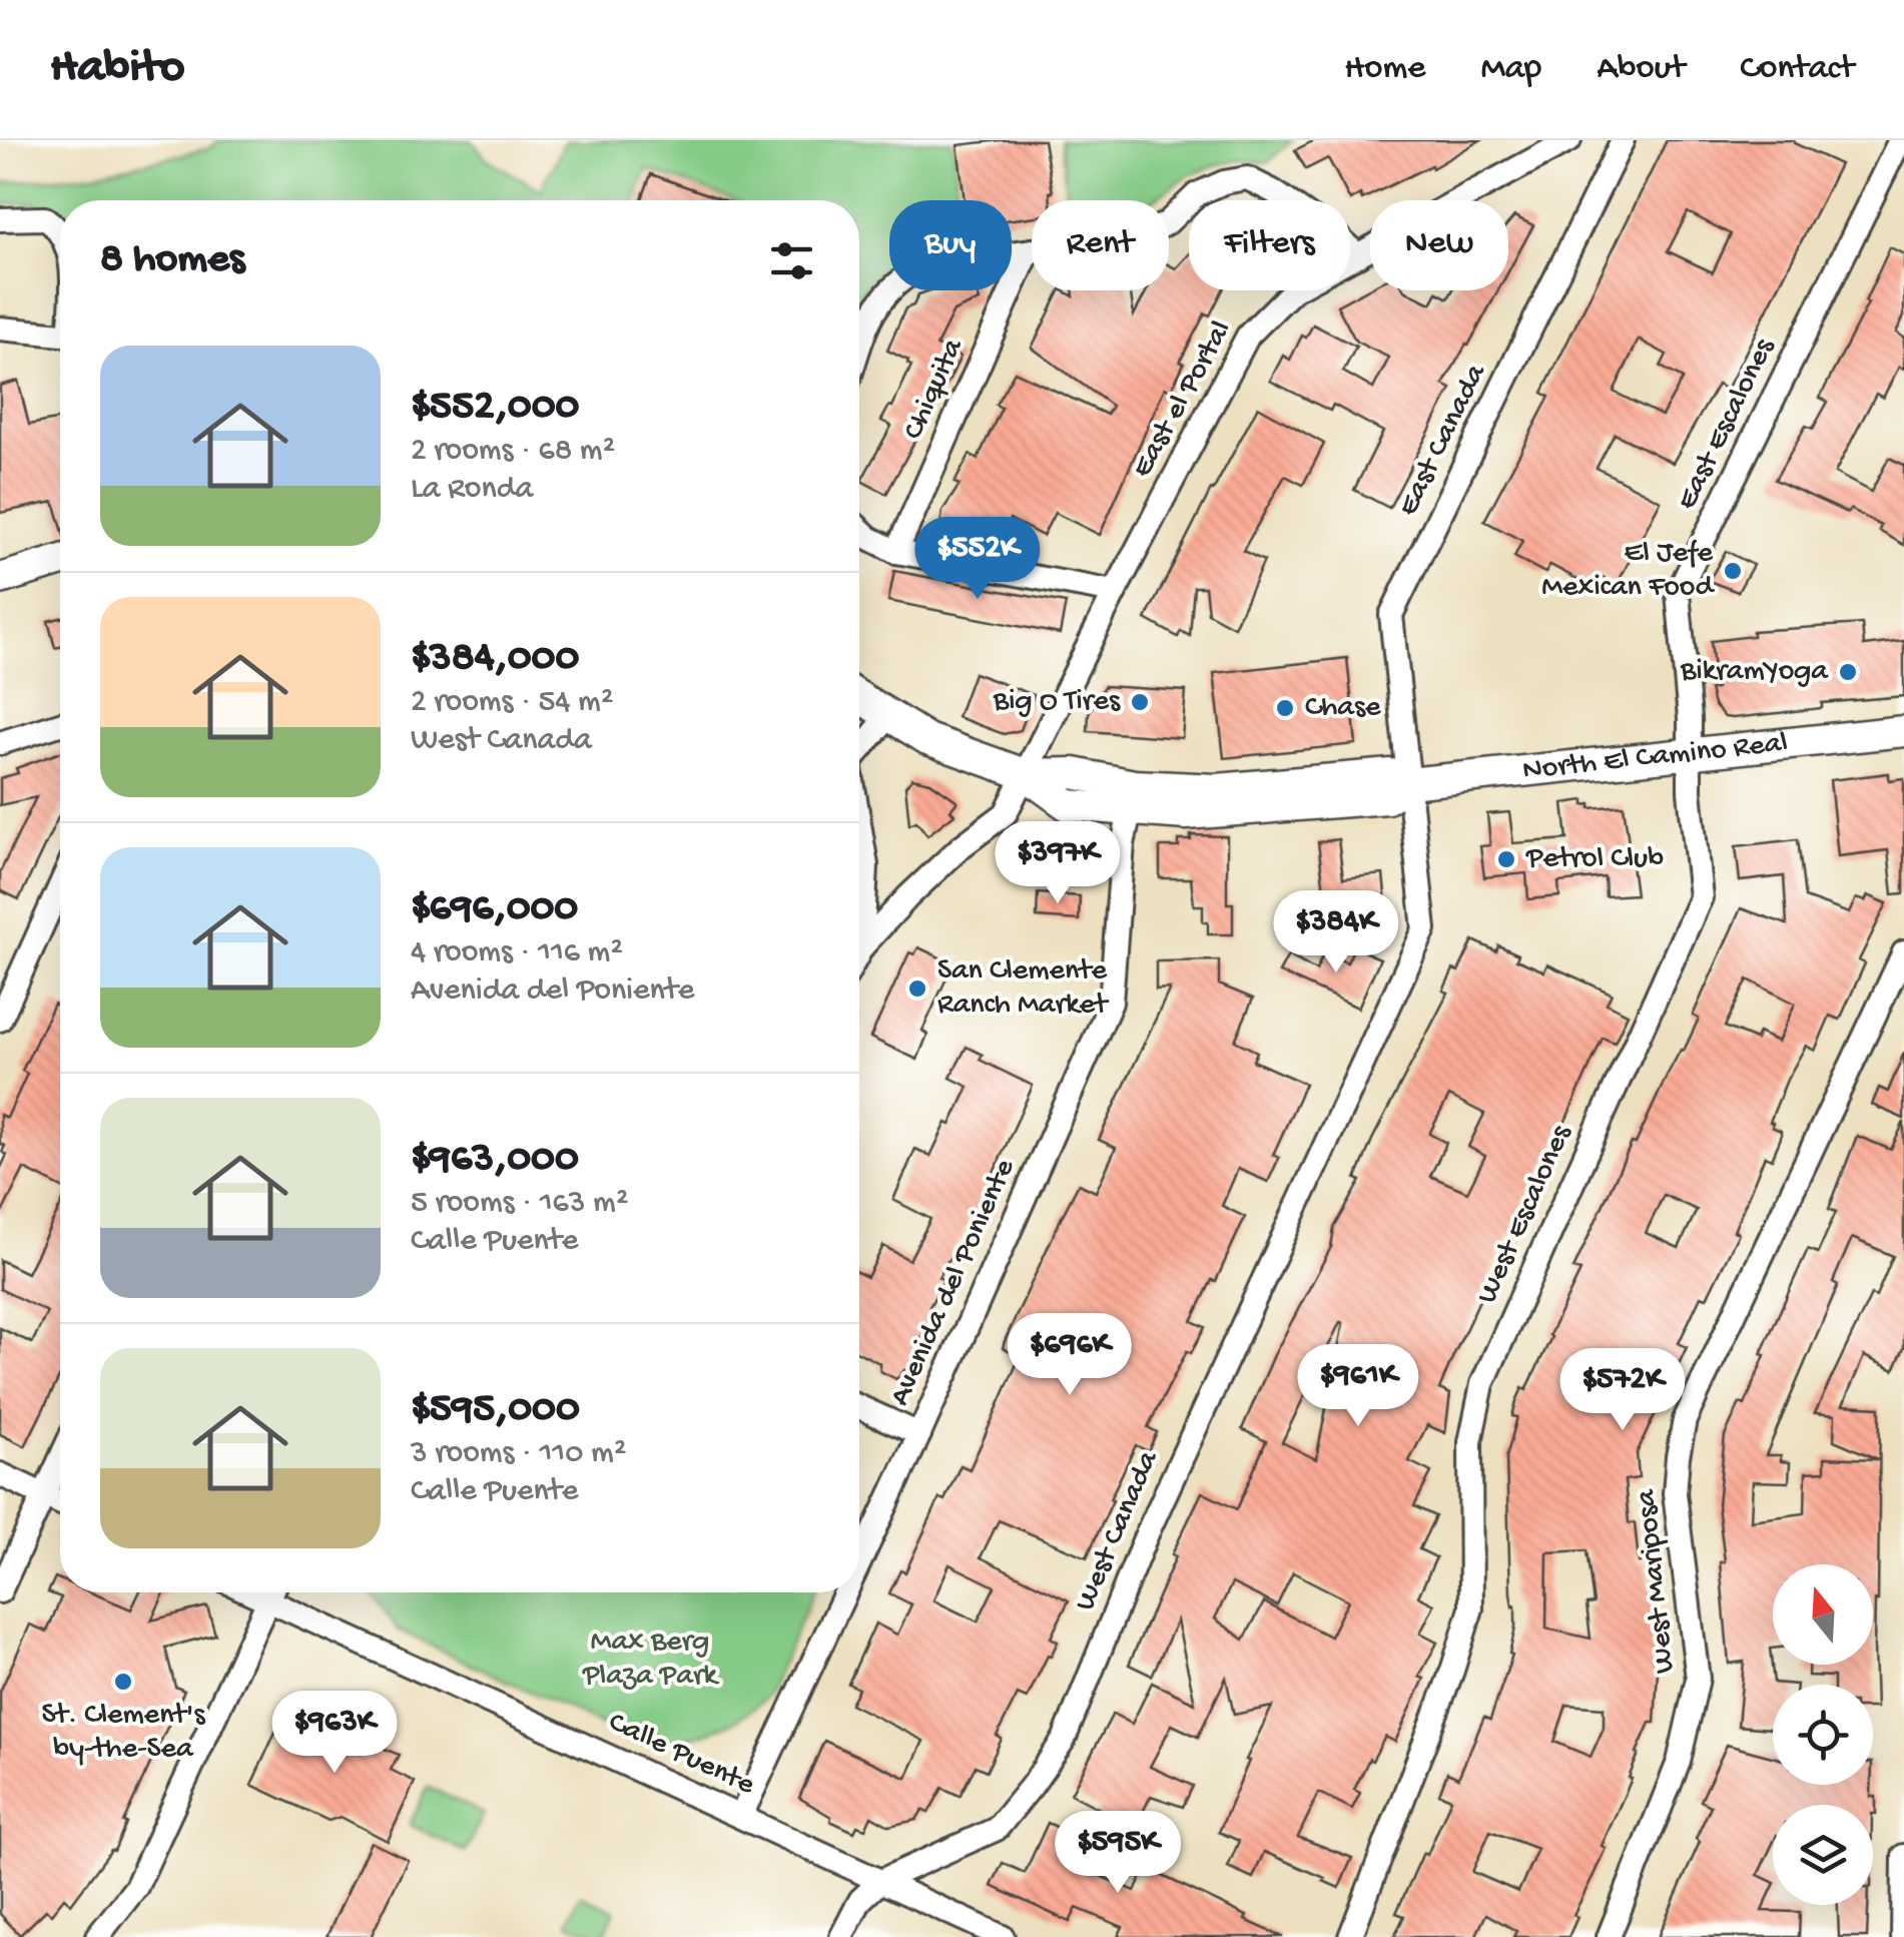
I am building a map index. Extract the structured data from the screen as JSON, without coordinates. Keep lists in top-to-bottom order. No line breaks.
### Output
{"streets":{"main road":["North El Camino Real"],"street":["Chiquita","East el Portal","East Escalones","East Canada","West Escalones","Avenida del Poniente","West Canada","West Mariposa","Calle Puente"]},"crossings":[["East el Portal","North El Camino Real"],["East Escalones","North El Camino Real"],["East Escalones","West Escalones"],["East Canada","North El Camino Real"],["East Canada","West Canada"],["North El Camino Real","West Escalones"],["North El Camino Real","Avenida del Poniente"],["North El Camino Real","West Canada"],["Avenida del Poniente","Calle Puente"],["West Canada","Calle Puente"]],"parks":["Max Berg Plaza Park"],"places":["El Jefe Mexican Food","BikramYoga","Big O Tires","Chase","Petrol Club","San Clemente Ranch Market","St. Clement's by-the-Sea"],"north":"top","page":{"header":"Habito","nav":["Home","Map","About","Contact"],"chip":["Buy","Rent","Filters","New"],"heading":"8 homes","list":[{"name":"$552,000","note":"2 rooms · 68 m² · La Ronda"},{"name":"$384,000","note":"2 rooms · 54 m² · West Canada"},{"name":"$696,000","note":"4 rooms · 116 m² · Avenida del Poniente"},{"name":"$963,000","note":"5 rooms · 163 m² · Calle Puente"},{"name":"$595,000","note":"3 rooms · 110 m² · Calle Puente"}],"price":["$552K","$397K","$384K","$696K","$961K","$572K","$963K","$595K"]}}
